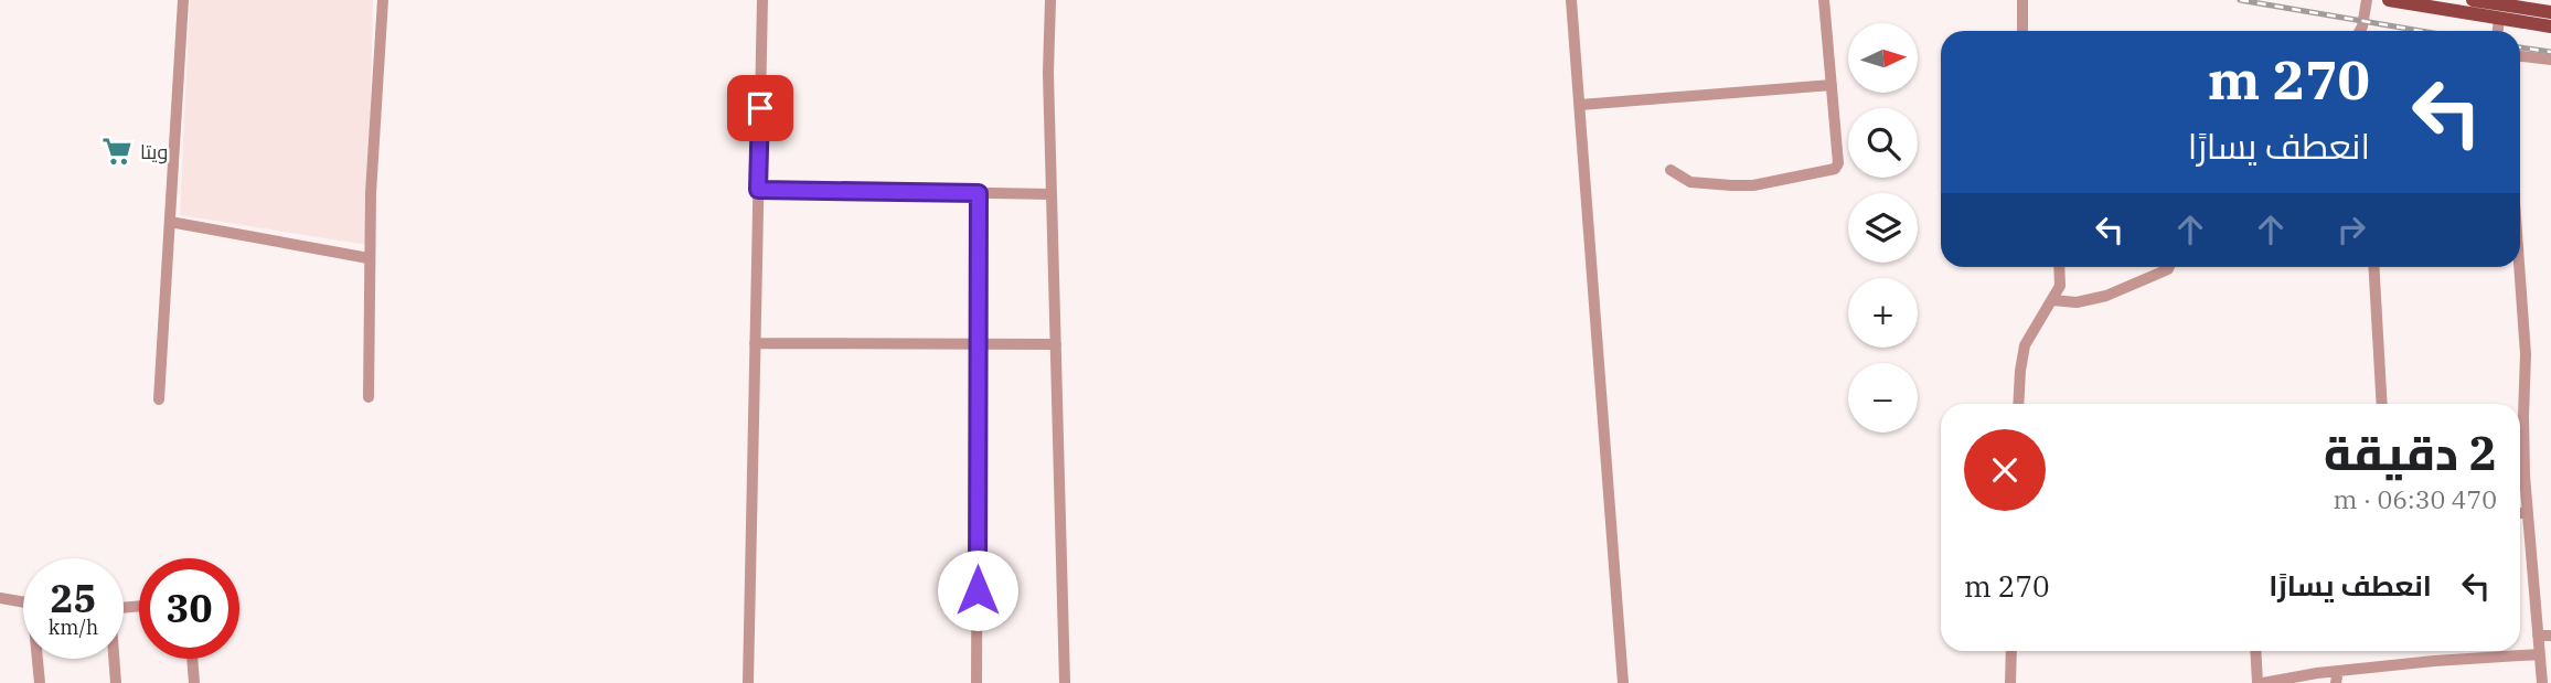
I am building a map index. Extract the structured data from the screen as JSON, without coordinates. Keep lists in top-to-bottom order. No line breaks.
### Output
{"places":{"supermarket":["ويتا"]},"north":"right","page":{"map_buttons":["+","−"],"turn":["270 m","انعطف يسارًا"],"heading":["2 دقيقة","470 m · 06:30"],"list":[{"name":"انعطف يسارًا","value":"270 m"}],"speed":"25 km/h","limit":"30"}}
